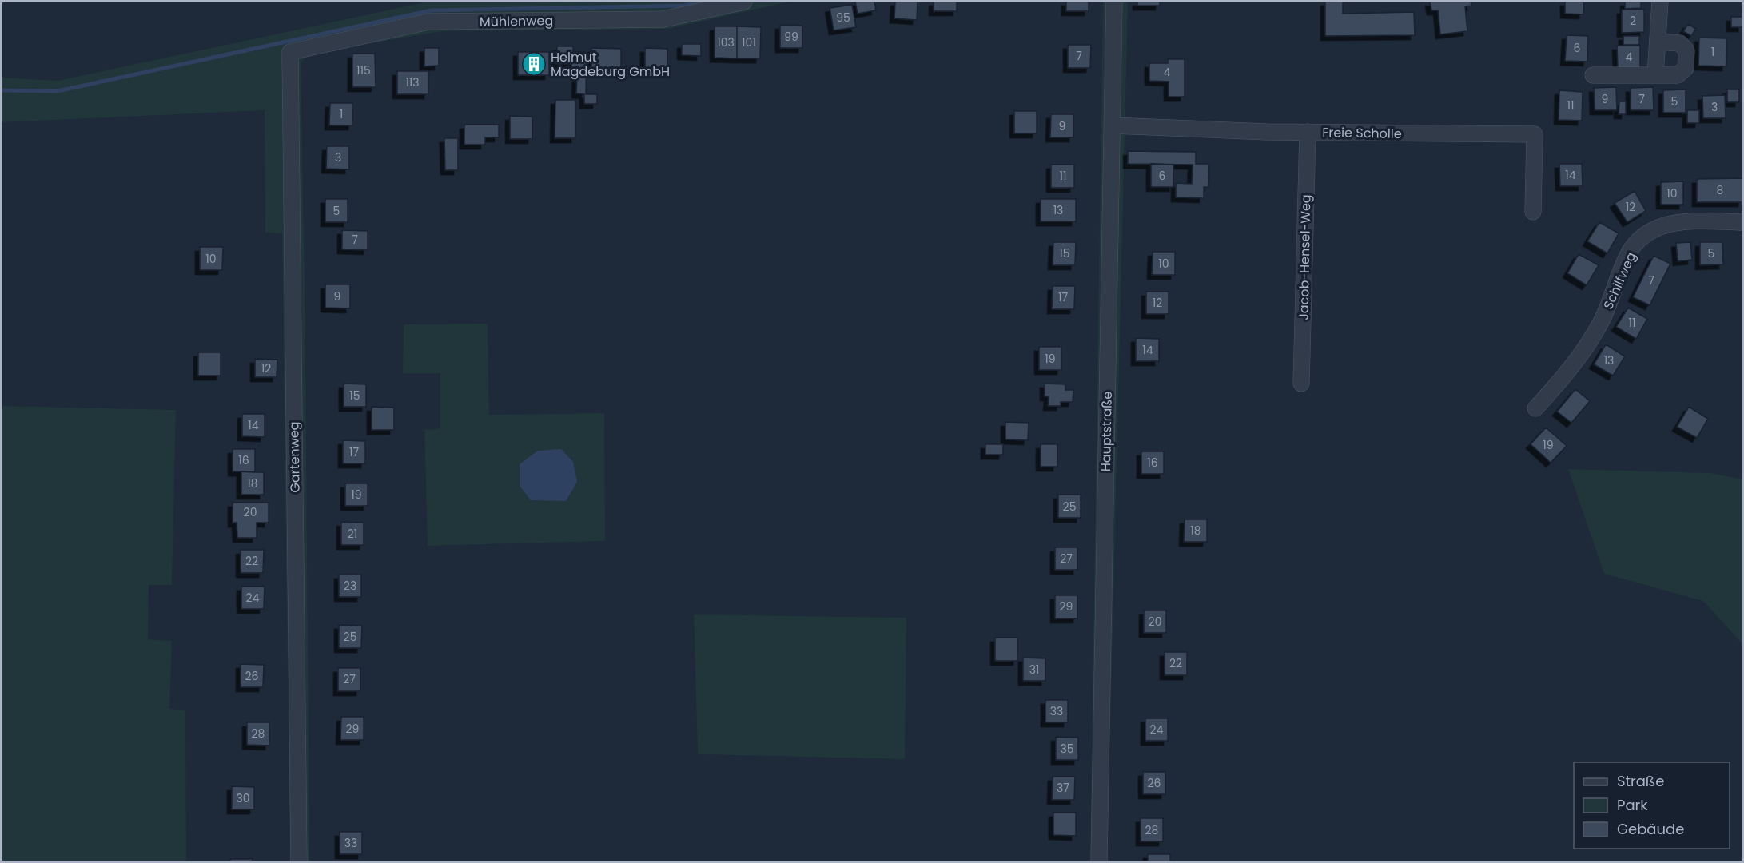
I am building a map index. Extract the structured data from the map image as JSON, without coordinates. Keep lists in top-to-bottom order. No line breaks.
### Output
{"streets":{"street":["Mühlenweg","Freie Scholle","Jacob-Hensel-Weg","Schilfweg","Hauptstraße","Gartenweg"]},"crossings":[["Mühlenweg","Gartenweg"],["Freie Scholle","Jacob-Hensel-Weg"],["Freie Scholle","Hauptstraße"]],"places":{"building":["Helmut Magdeburg GmbH"]},"house_numbers":["95","2","99","103","101","6","1","7","4","115","4","113","9","7","5","11","3","1","9","3","14","11","6","8","10","12","13","5","7","15","5","10","10","7","9","17","12","11","14","19","13","12","15","14","19","17","16","16","18","19","25","20","18","21","27","22","23","24","29","20","25","22","31","26","27","33","29","24","28","35","26","37","30","28","33"],"legend":["Straße","Park","Gebäude"]}
